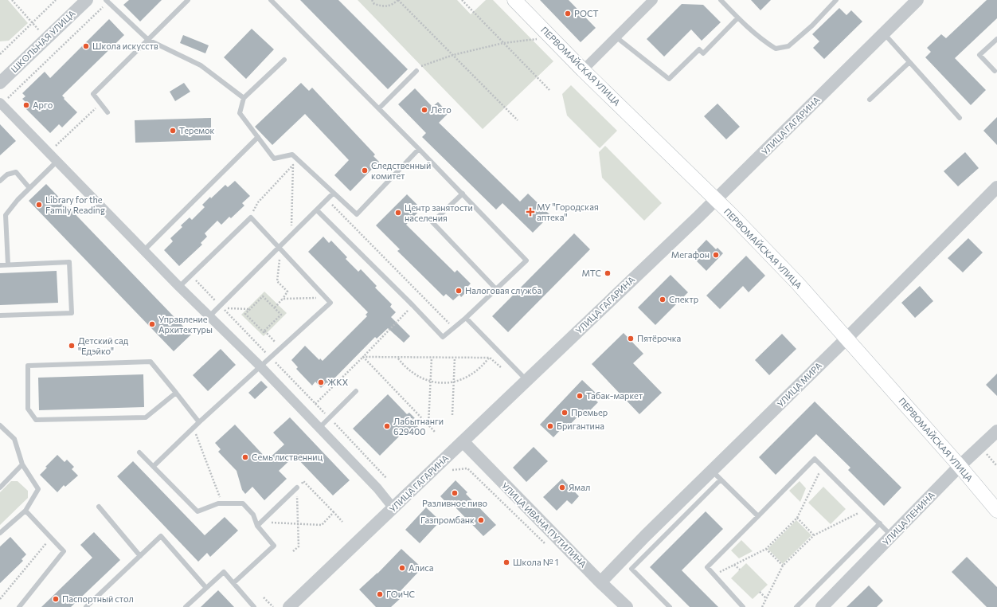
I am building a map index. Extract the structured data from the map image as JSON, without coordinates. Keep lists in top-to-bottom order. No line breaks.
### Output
{"streets":{"main road":["ПЕРВОМАЙСКАЯ УЛИЦА"],"street":["ШКОЛЬНАЯ УЛИЦА","УЛИЦА ГАГАРИНА","УЛИЦА МИРА","УЛИЦА ЛЕНИНА","УЛИЦА ИВАНА ПУТИЛИНА"]},"crossings":[["ПЕРВОМАЙСКАЯ УЛИЦА","УЛИЦА ГАГАРИНА"],["ПЕРВОМАЙСКАЯ УЛИЦА","УЛИЦА МИРА"],["ПЕРВОМАЙСКАЯ УЛИЦА","УЛИЦА ЛЕНИНА"],["УЛИЦА ГАГАРИНА","УЛИЦА ИВАНА ПУТИЛИНА"],["УЛИЦА МИРА","УЛИЦА ИВАНА ПУТИЛИНА"]],"places":{"other":["РОСТ","Школа искусств","Арго","Лето","Теремок","Следственный комитет","Library for the Family Reading","Центр занятости населения","Мегафон","МТС","Налоговая служба","Спектр","Управление Архитектуры","Пятёрочка","Детский сад \"Едэйко\"","ЖКХ","Табак-маркет","Премьер","Лабытнанги 629400","Бригантина","Семь лиственниц","Ямал","Разливное пиво","Газпромбанк","Школа № 1","Алиса","ГОиЧС","Паспортный стол"],"health":["МУ \"Городская аптека\""]}}
